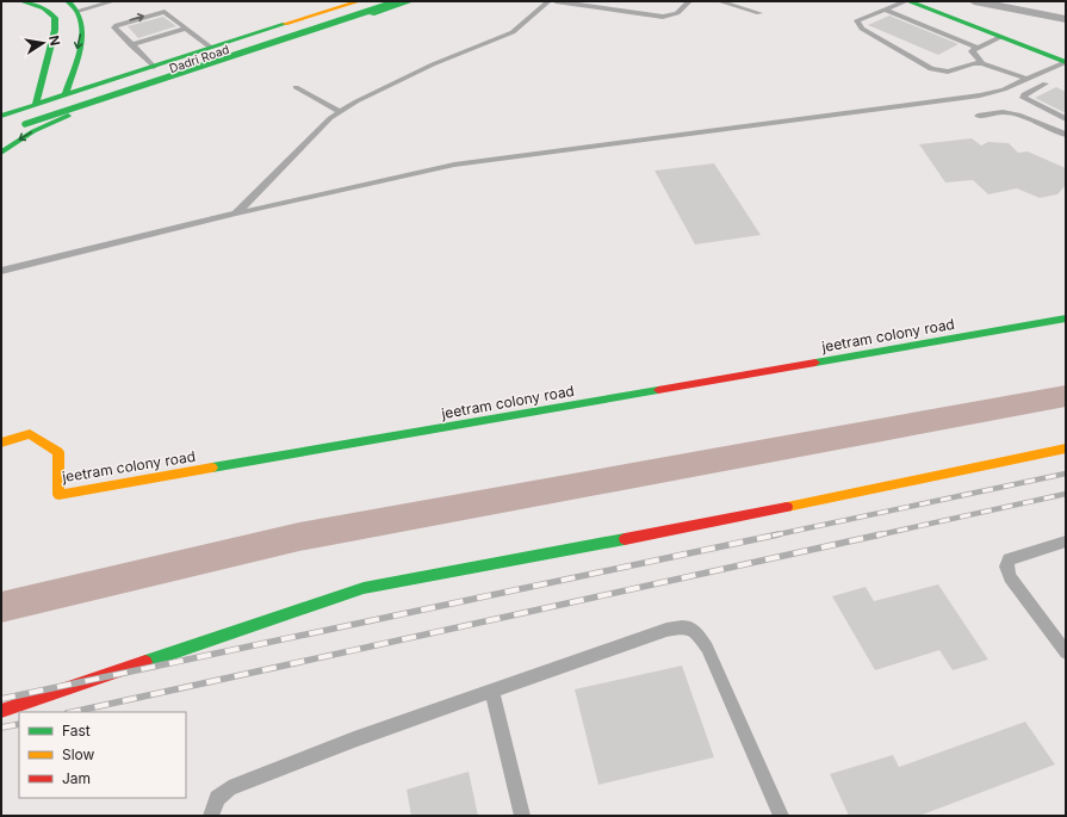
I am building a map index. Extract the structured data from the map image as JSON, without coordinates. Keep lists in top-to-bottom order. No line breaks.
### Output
{"streets":{"street":["Dadri Road","jeetram colony road"]},"legend":["Fast","Slow","Jam"],"north":"right"}
